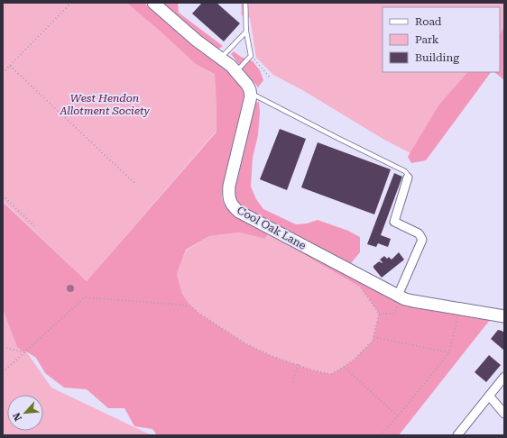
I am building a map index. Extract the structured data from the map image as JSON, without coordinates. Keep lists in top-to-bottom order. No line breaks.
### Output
{"streets":{"street":["Cool Oak Lane"]},"parks":["West Hendon Allotment Society"],"legend":["Road","Park","Building"],"north":"bottom left"}
